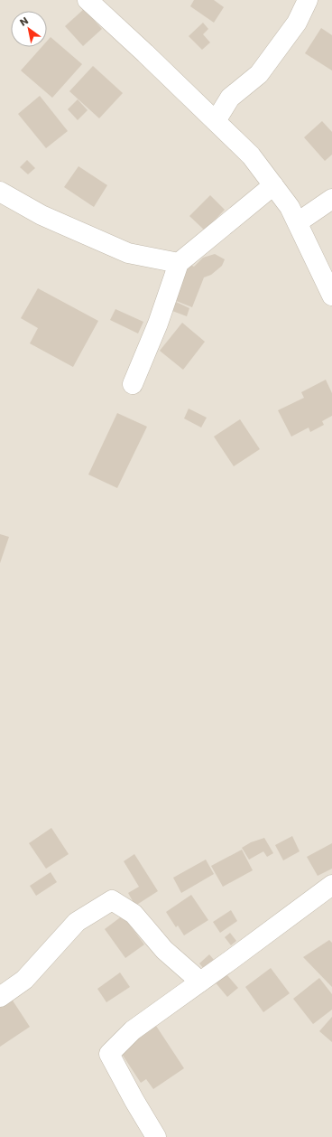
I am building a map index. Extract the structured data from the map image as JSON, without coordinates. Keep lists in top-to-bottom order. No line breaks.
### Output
{"north":"top left"}
